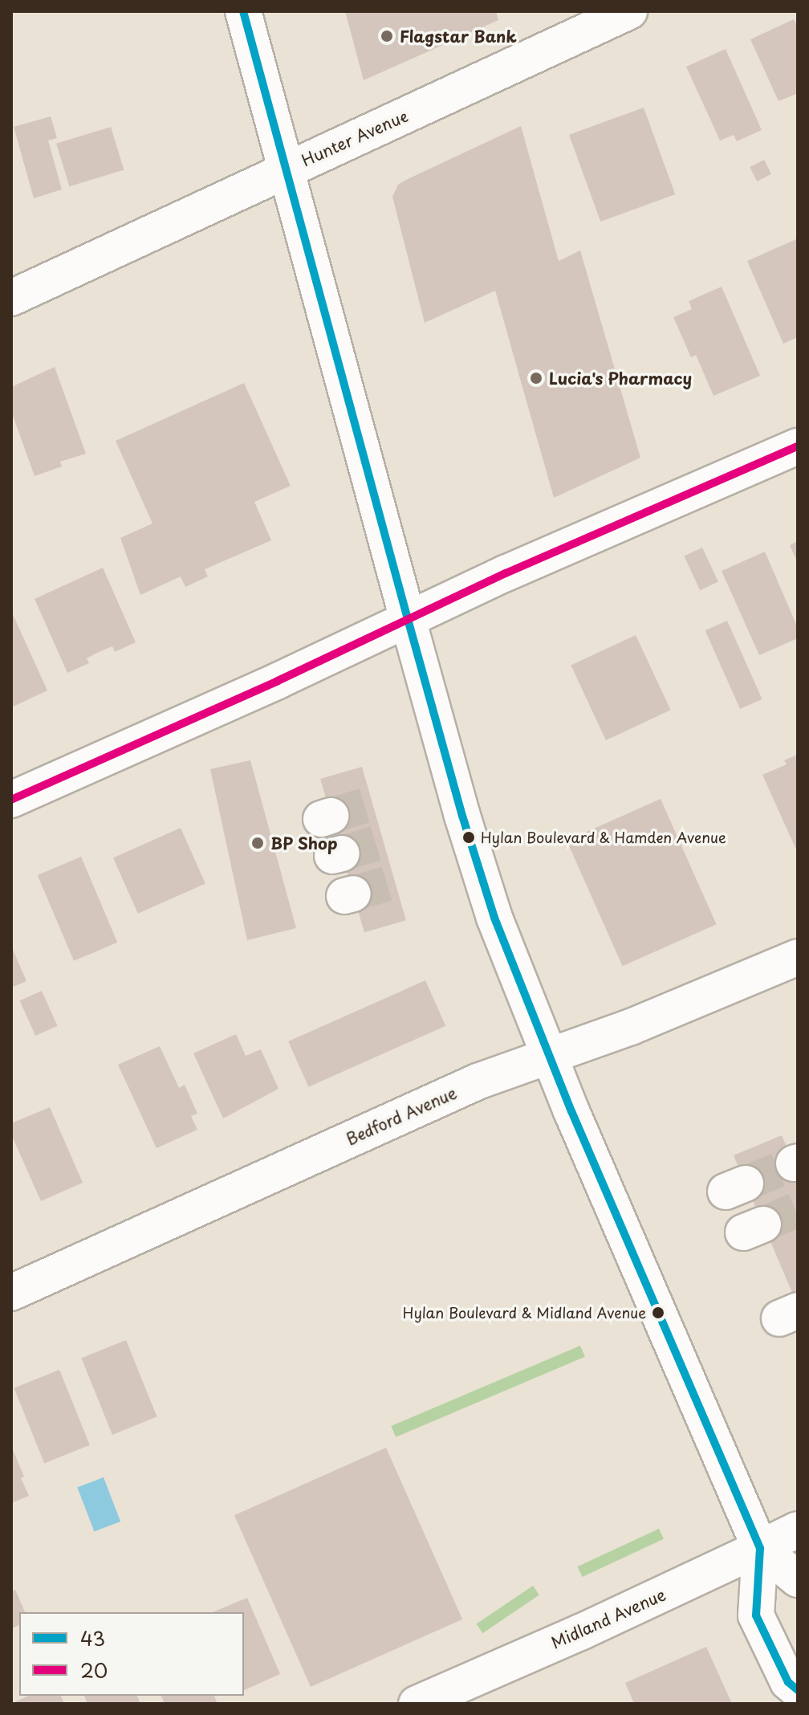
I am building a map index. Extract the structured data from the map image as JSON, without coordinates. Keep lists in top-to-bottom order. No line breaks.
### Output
{"streets":{"street":["Hunter Avenue","Bedford Avenue","Midland Avenue"]},"places":["Flagstar Bank","Lucia's Pharmacy","Hylan Boulevard & Hamden Avenue","BP Shop","Hylan Boulevard & Midland Avenue"],"lines":["transit line 43","transit line 20"],"legend":["43","20"]}
